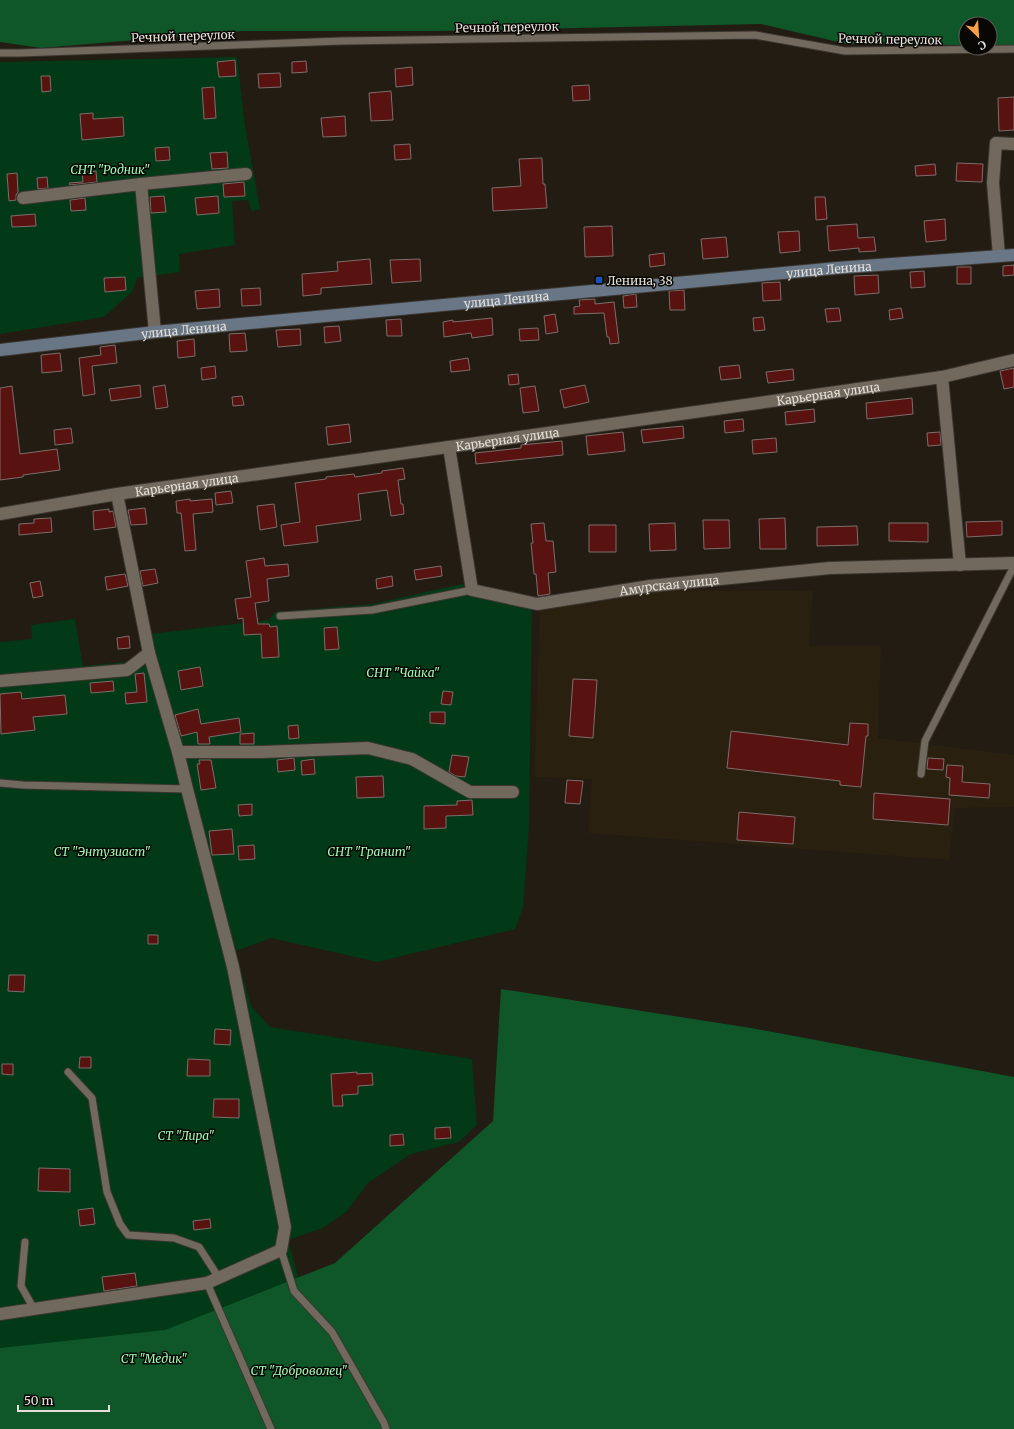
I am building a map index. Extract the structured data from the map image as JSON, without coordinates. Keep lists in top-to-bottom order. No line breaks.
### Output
{"streets":{"street":["улица Ленина","Карьерная улица","Амурская улица"],"lane":["Речной переулок"]},"parks":["СНТ \"Родник\"","СНТ \"Чайка\"","СТ \"Энтузиаст\"","СНТ \"Гранит\"","СТ \"Лира\"","СТ \"Медик\"","СТ \"Доброволец\""],"places":{"transit":["Ленина, 38"]},"scale_bar":"50 m","north":"bottom right"}
